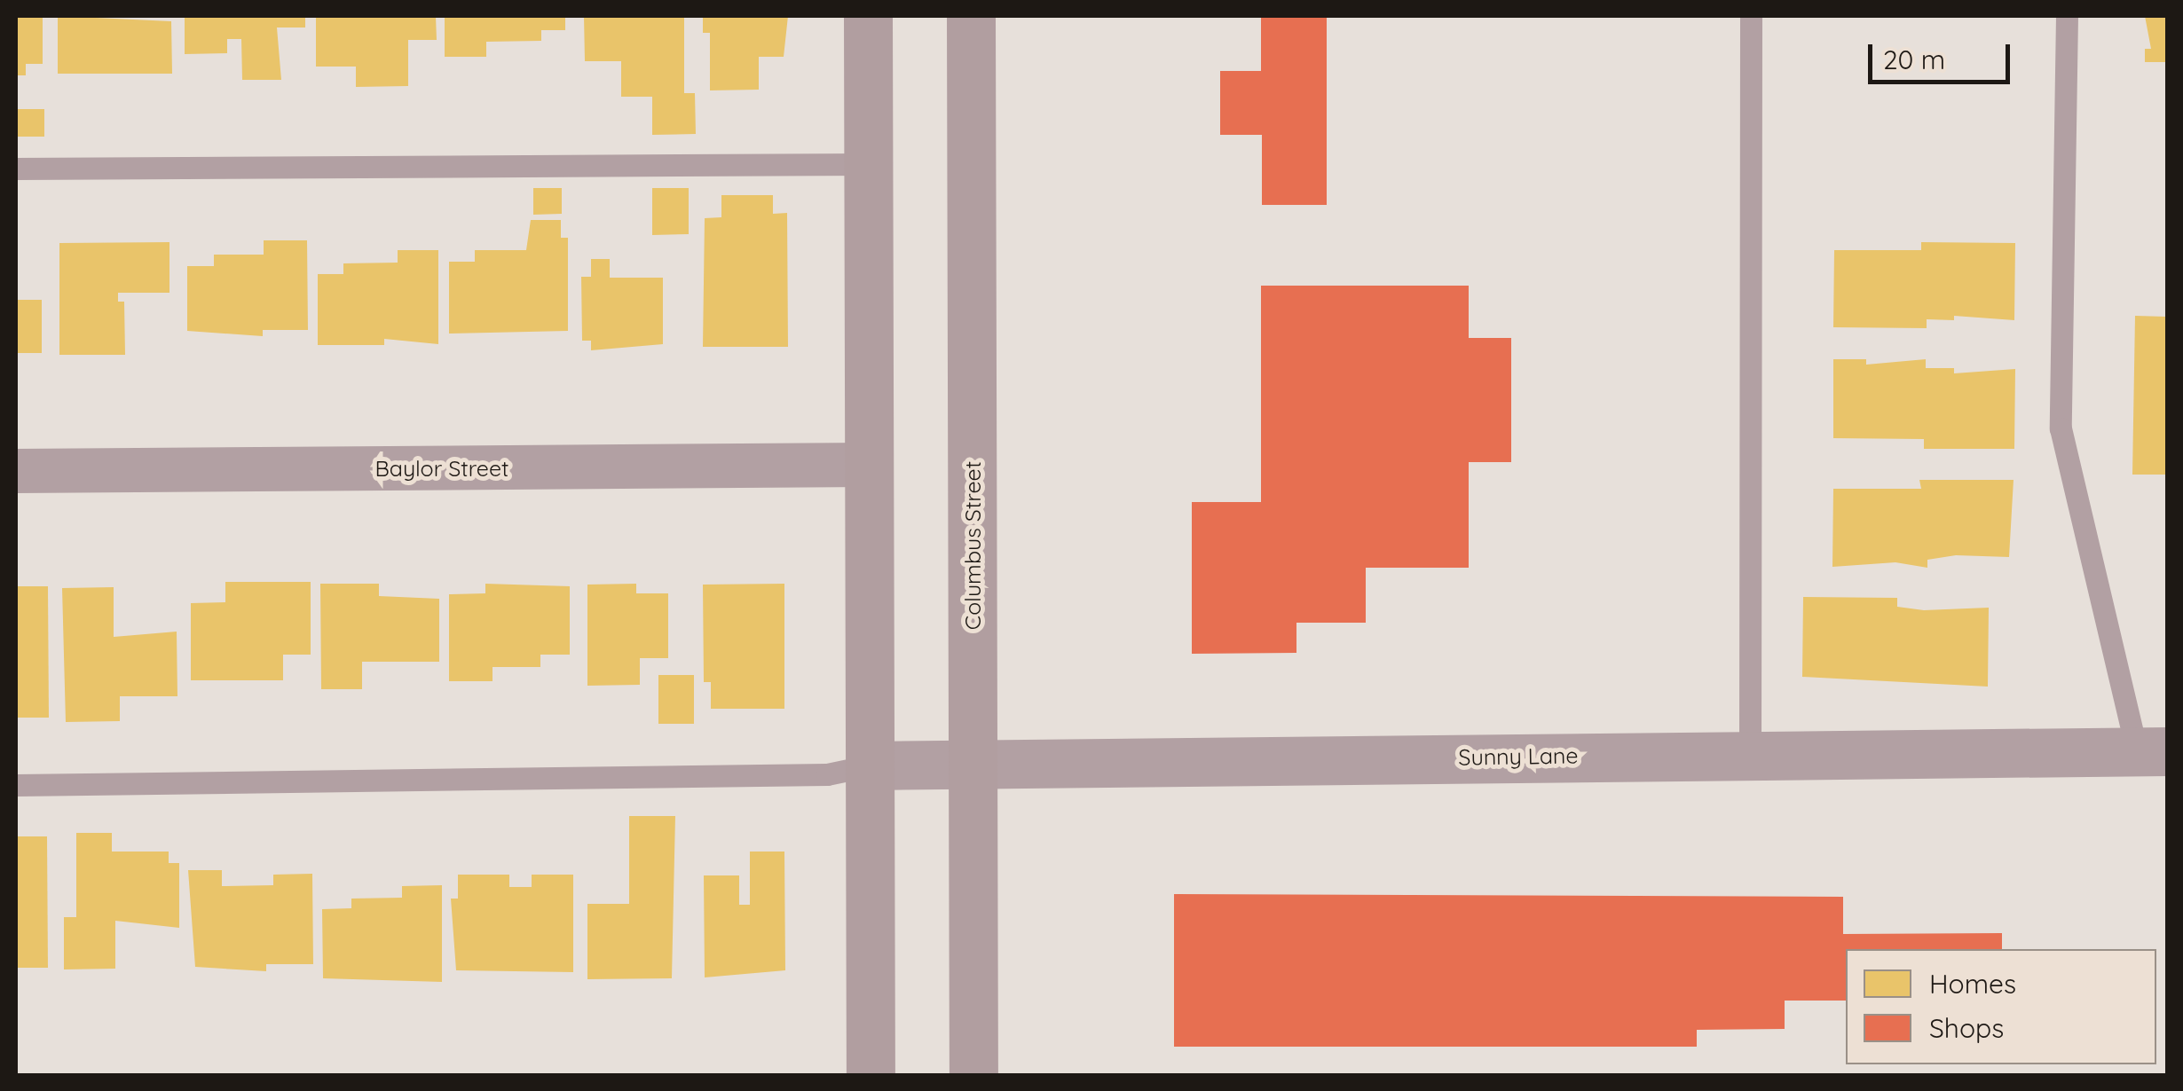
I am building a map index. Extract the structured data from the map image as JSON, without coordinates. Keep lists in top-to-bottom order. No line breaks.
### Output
{"streets":{"main road":["Columbus Street"],"street":["Baylor Street","Sunny Lane"]},"crossings":[["Columbus Street","Sunny Lane"]],"legend":["Homes","Shops"],"scale_bar":"20 m"}
